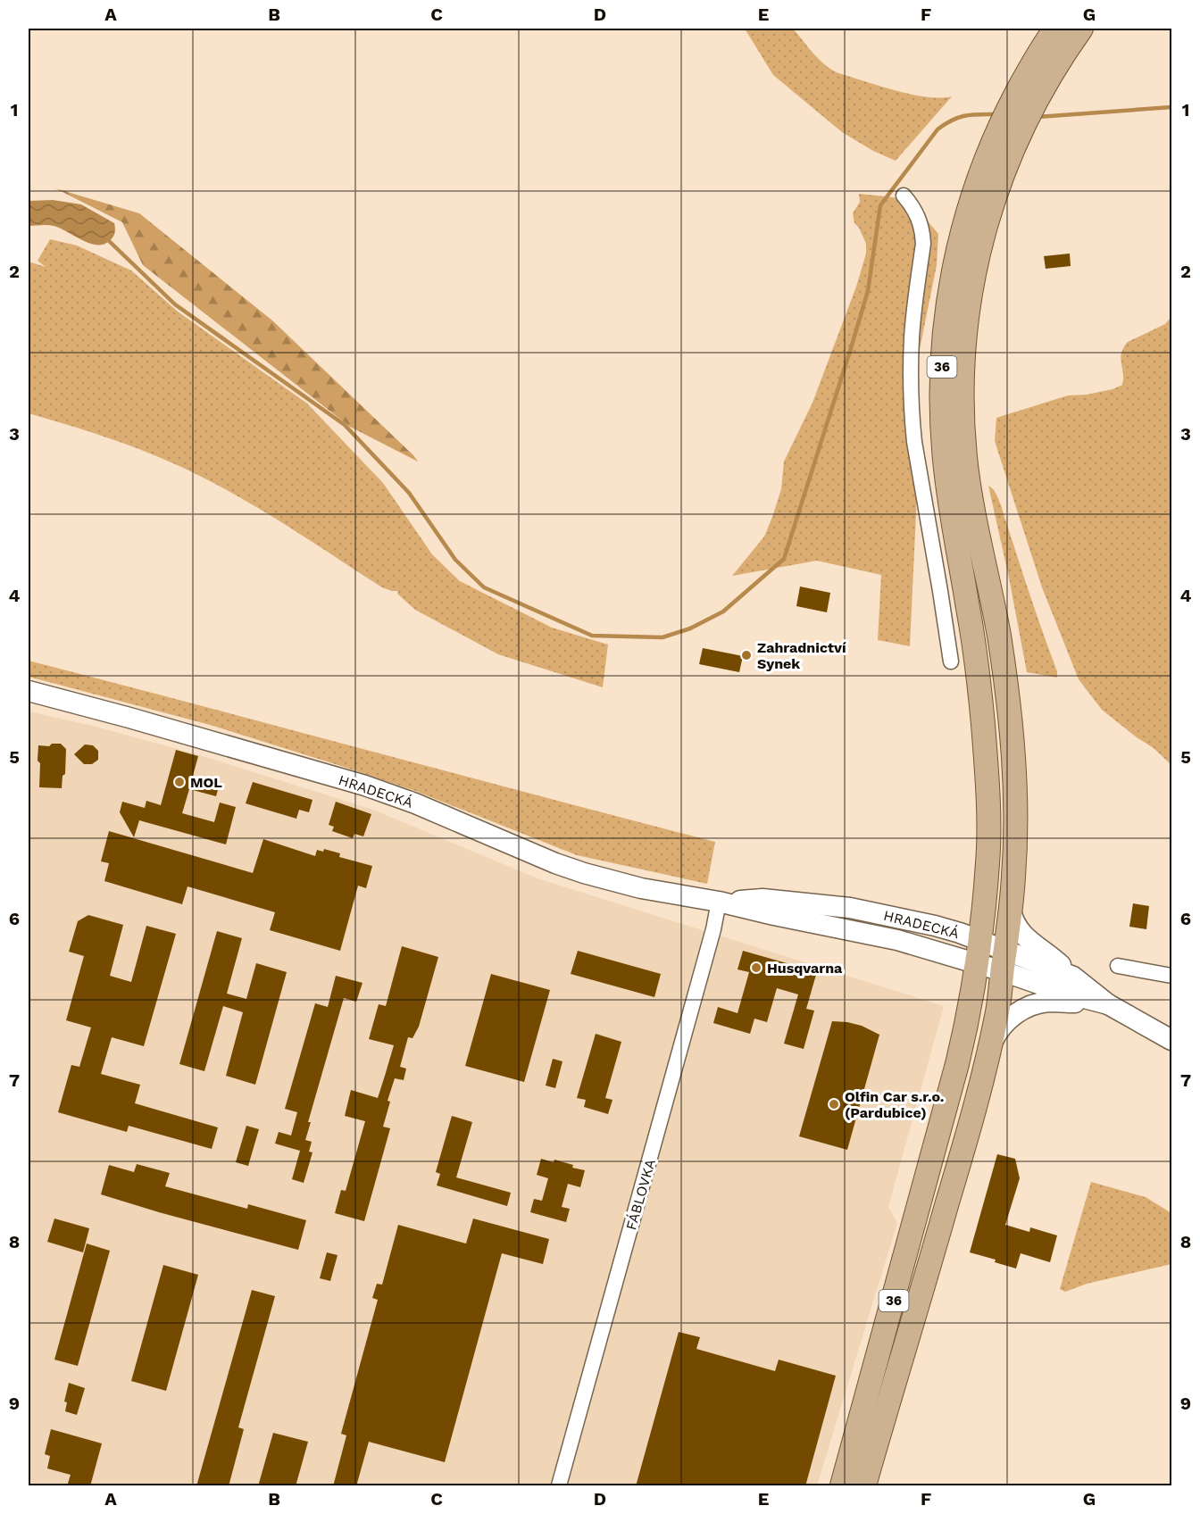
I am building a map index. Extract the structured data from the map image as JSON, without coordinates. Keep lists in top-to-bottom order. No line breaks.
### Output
{"streets":{"main road":["36","HRADECKÁ"],"street":["FÁBLOVKA"]},"crossings":[["36","HRADECKÁ"],["HRADECKÁ","FÁBLOVKA"]],"places":["Zahradnictví Synek","MOL","Husqvarna","Olfin Car s.r.o. (Pardubice)"],"grid":{"columns":["A","B","C","D","E","F","G"],"rows":["1","2","3","4","5","6","7","8","9"]}}
